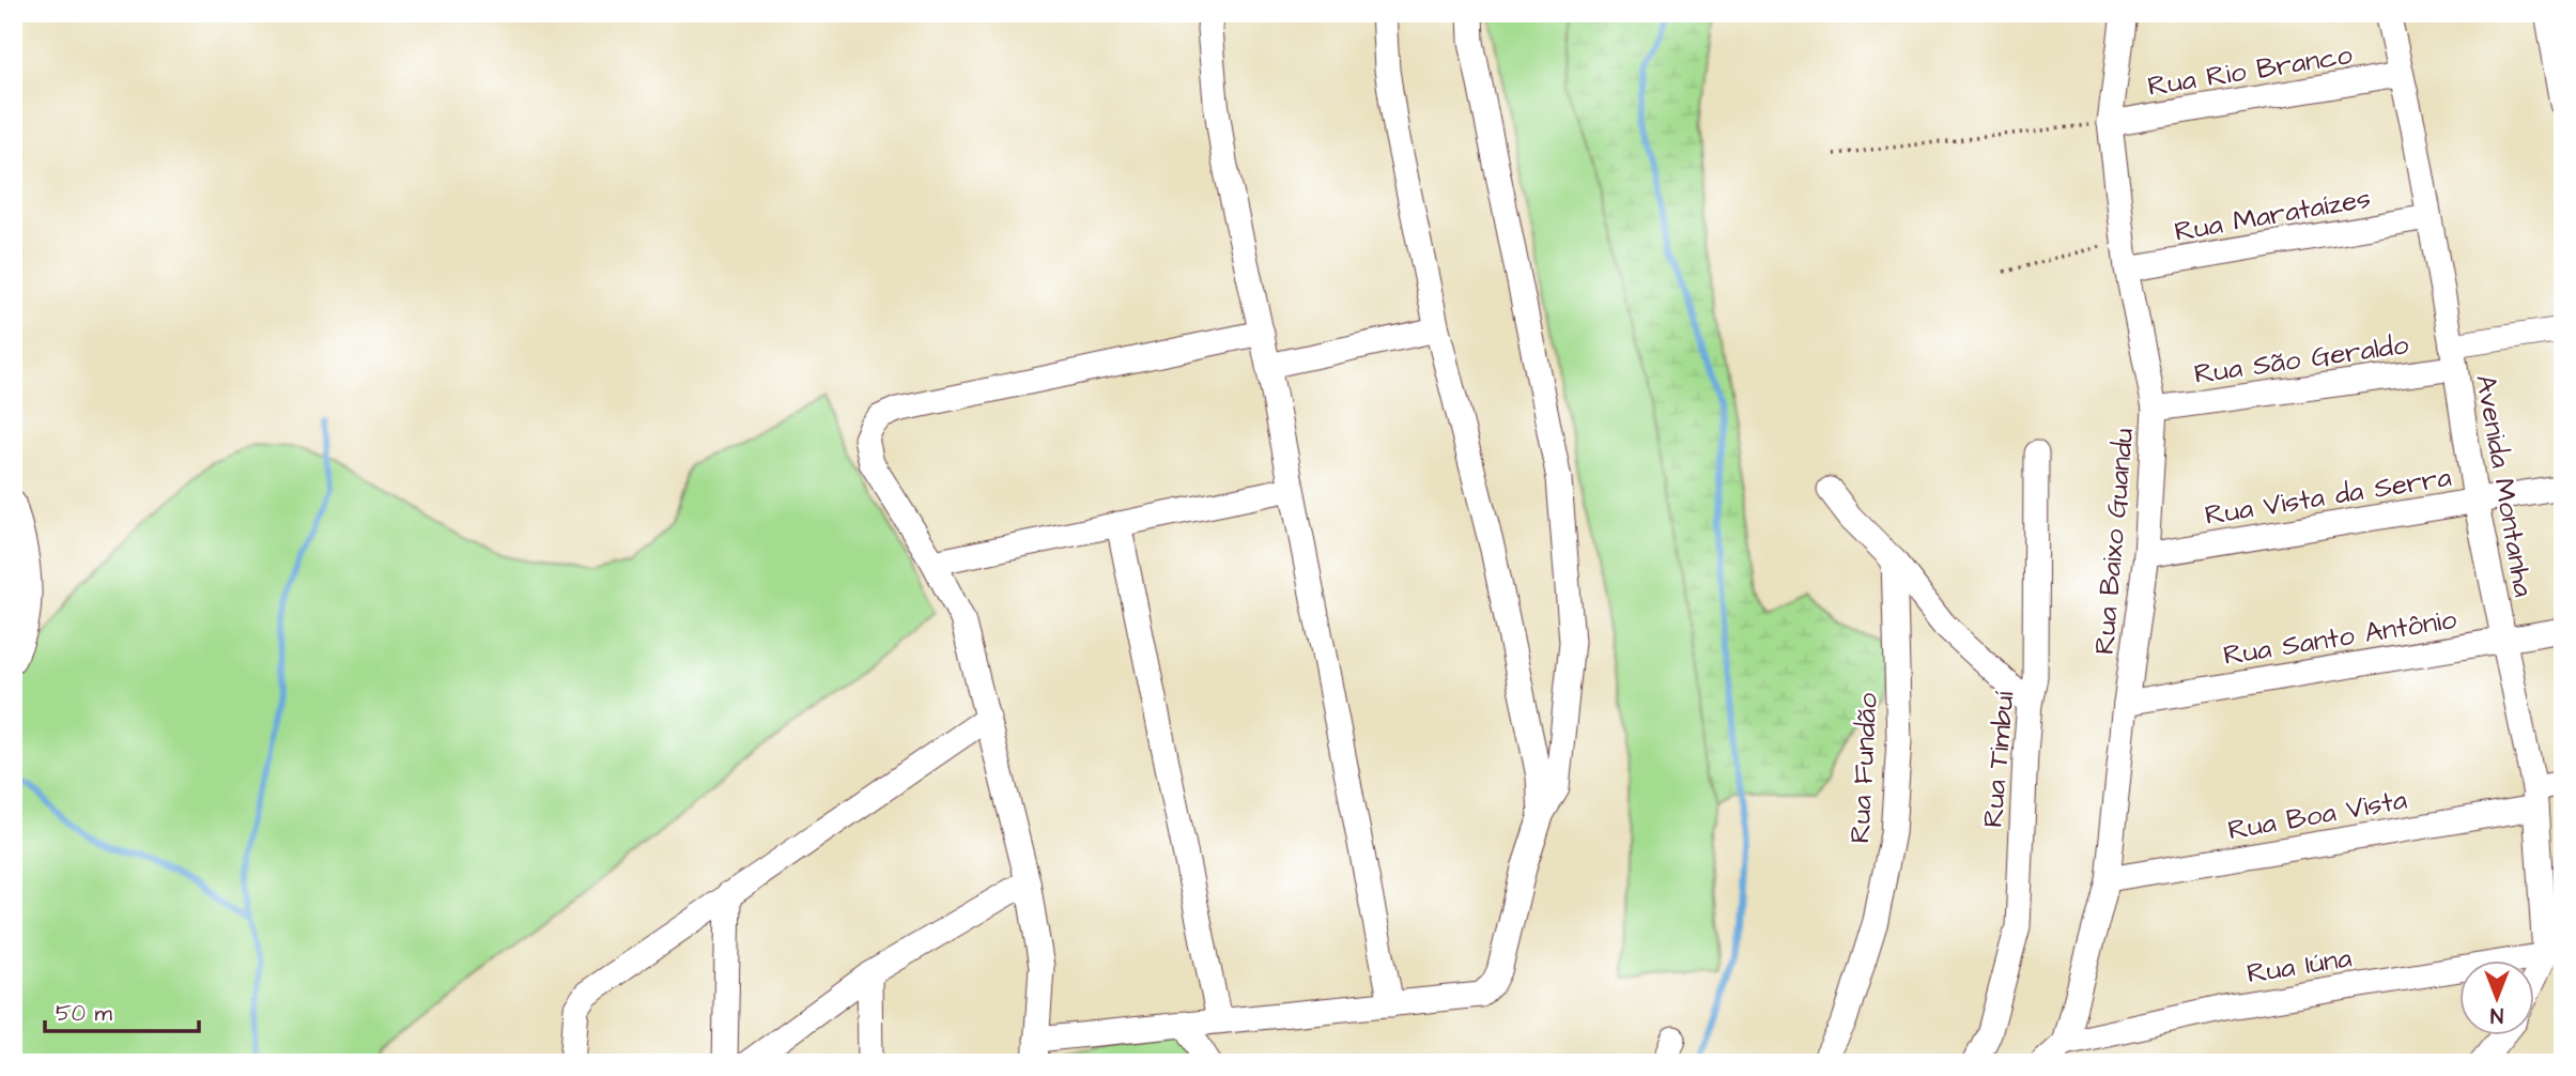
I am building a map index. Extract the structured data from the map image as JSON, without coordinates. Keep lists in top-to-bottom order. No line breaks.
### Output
{"streets":{"street":["Rua Rio Branco","Rua Marataízes","Rua São Geraldo","Avenida Montanha","Rua Vista da Serra","Rua Baixo Guandu","Rua Santo Antônio","Rua Timbuí","Rua Fundão","Rua Boa Vista","Rua Iúna"]},"crossings":[["Rua Rio Branco","Avenida Montanha"],["Rua Rio Branco","Rua Baixo Guandu"],["Rua Marataízes","Avenida Montanha"],["Rua Marataízes","Rua Baixo Guandu"],["Rua São Geraldo","Avenida Montanha"],["Rua São Geraldo","Rua Baixo Guandu"],["Avenida Montanha","Rua Vista da Serra"],["Avenida Montanha","Rua Santo Antônio"],["Avenida Montanha","Rua Boa Vista"],["Avenida Montanha","Rua Iúna"],["Rua Vista da Serra","Rua Baixo Guandu"],["Rua Baixo Guandu","Rua Santo Antônio"],["Rua Baixo Guandu","Rua Boa Vista"],["Rua Baixo Guandu","Rua Iúna"]],"scale_bar":"50 m","north":"bottom"}
